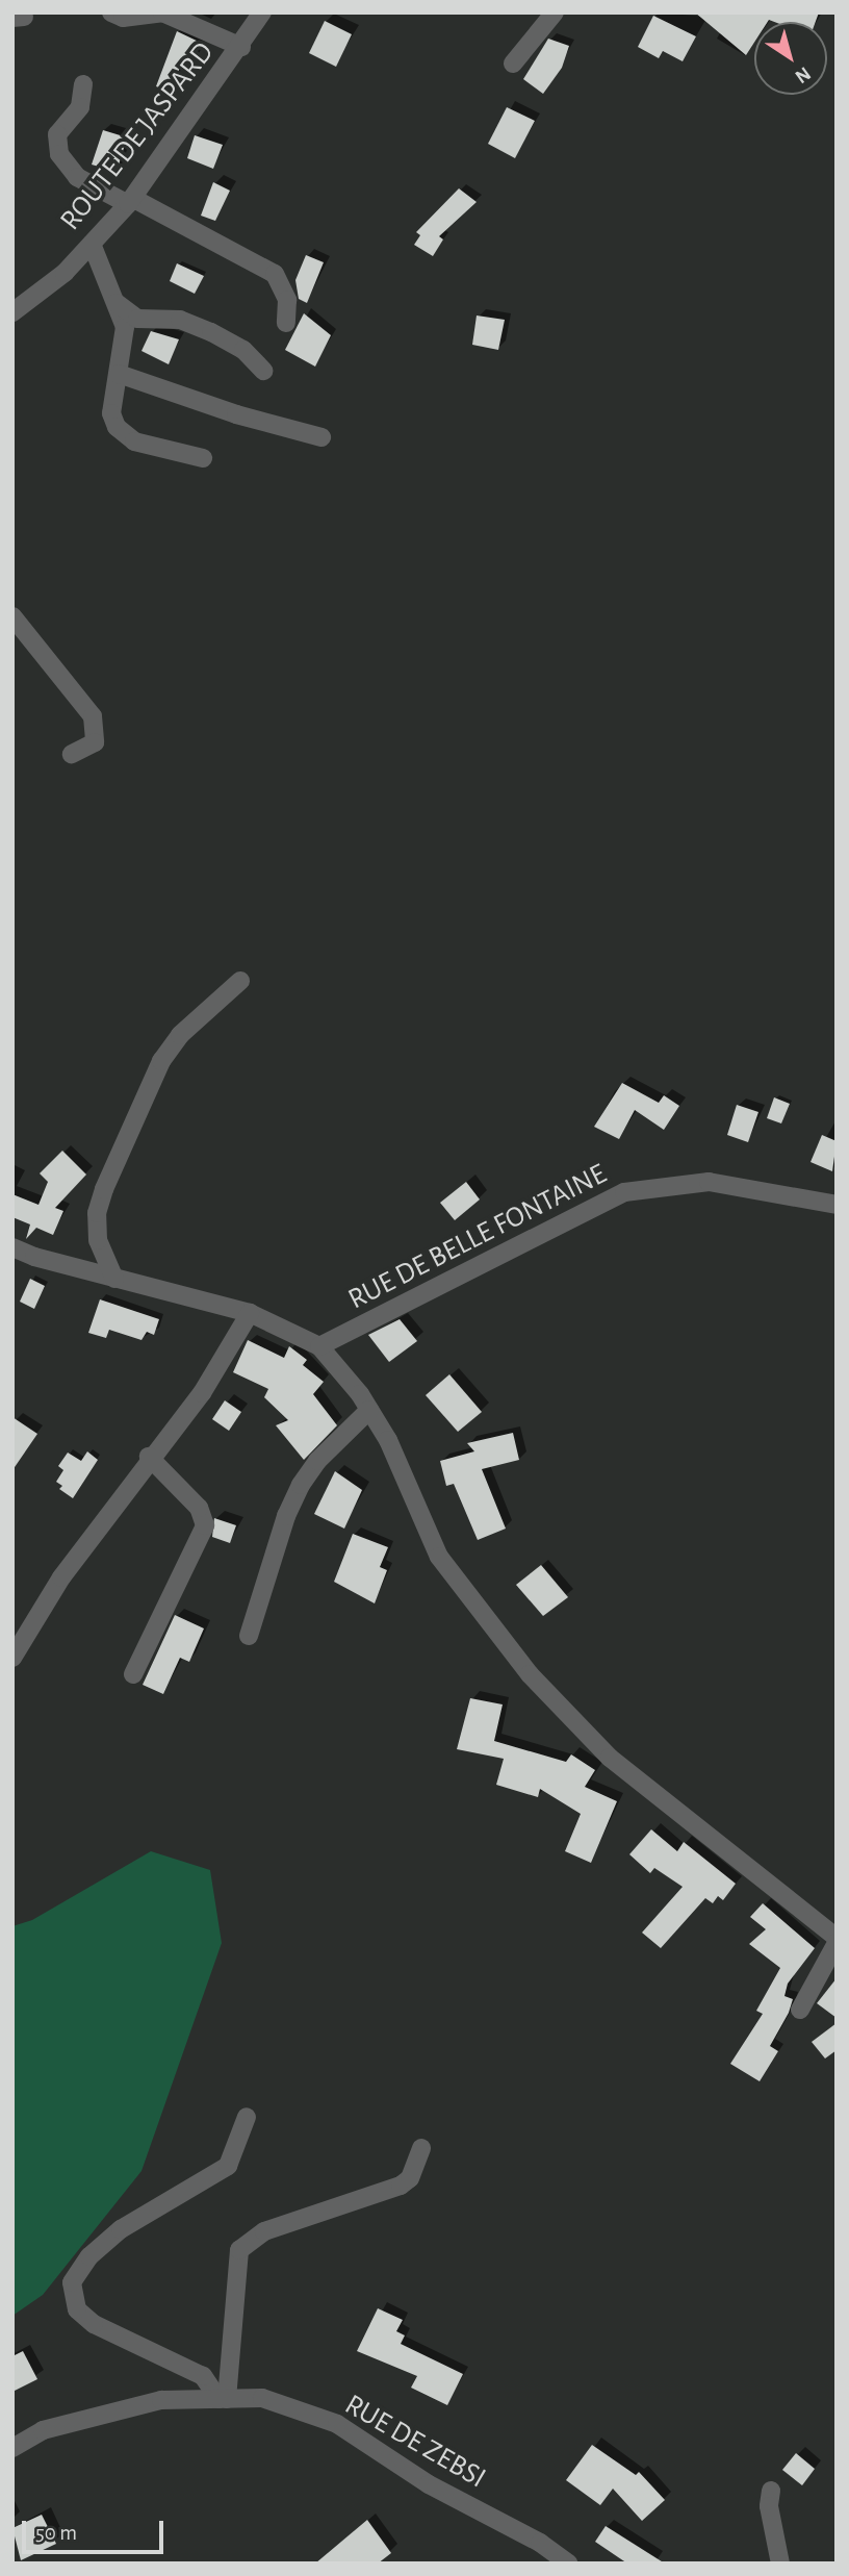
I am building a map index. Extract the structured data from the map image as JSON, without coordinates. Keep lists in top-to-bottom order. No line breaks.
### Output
{"streets":{"street":["ROUTE DE JASPARD","RUE DE BELLE FONTAINE","RUE DE ZEBSI"]},"scale_bar":"50 m","north":"bottom right"}
